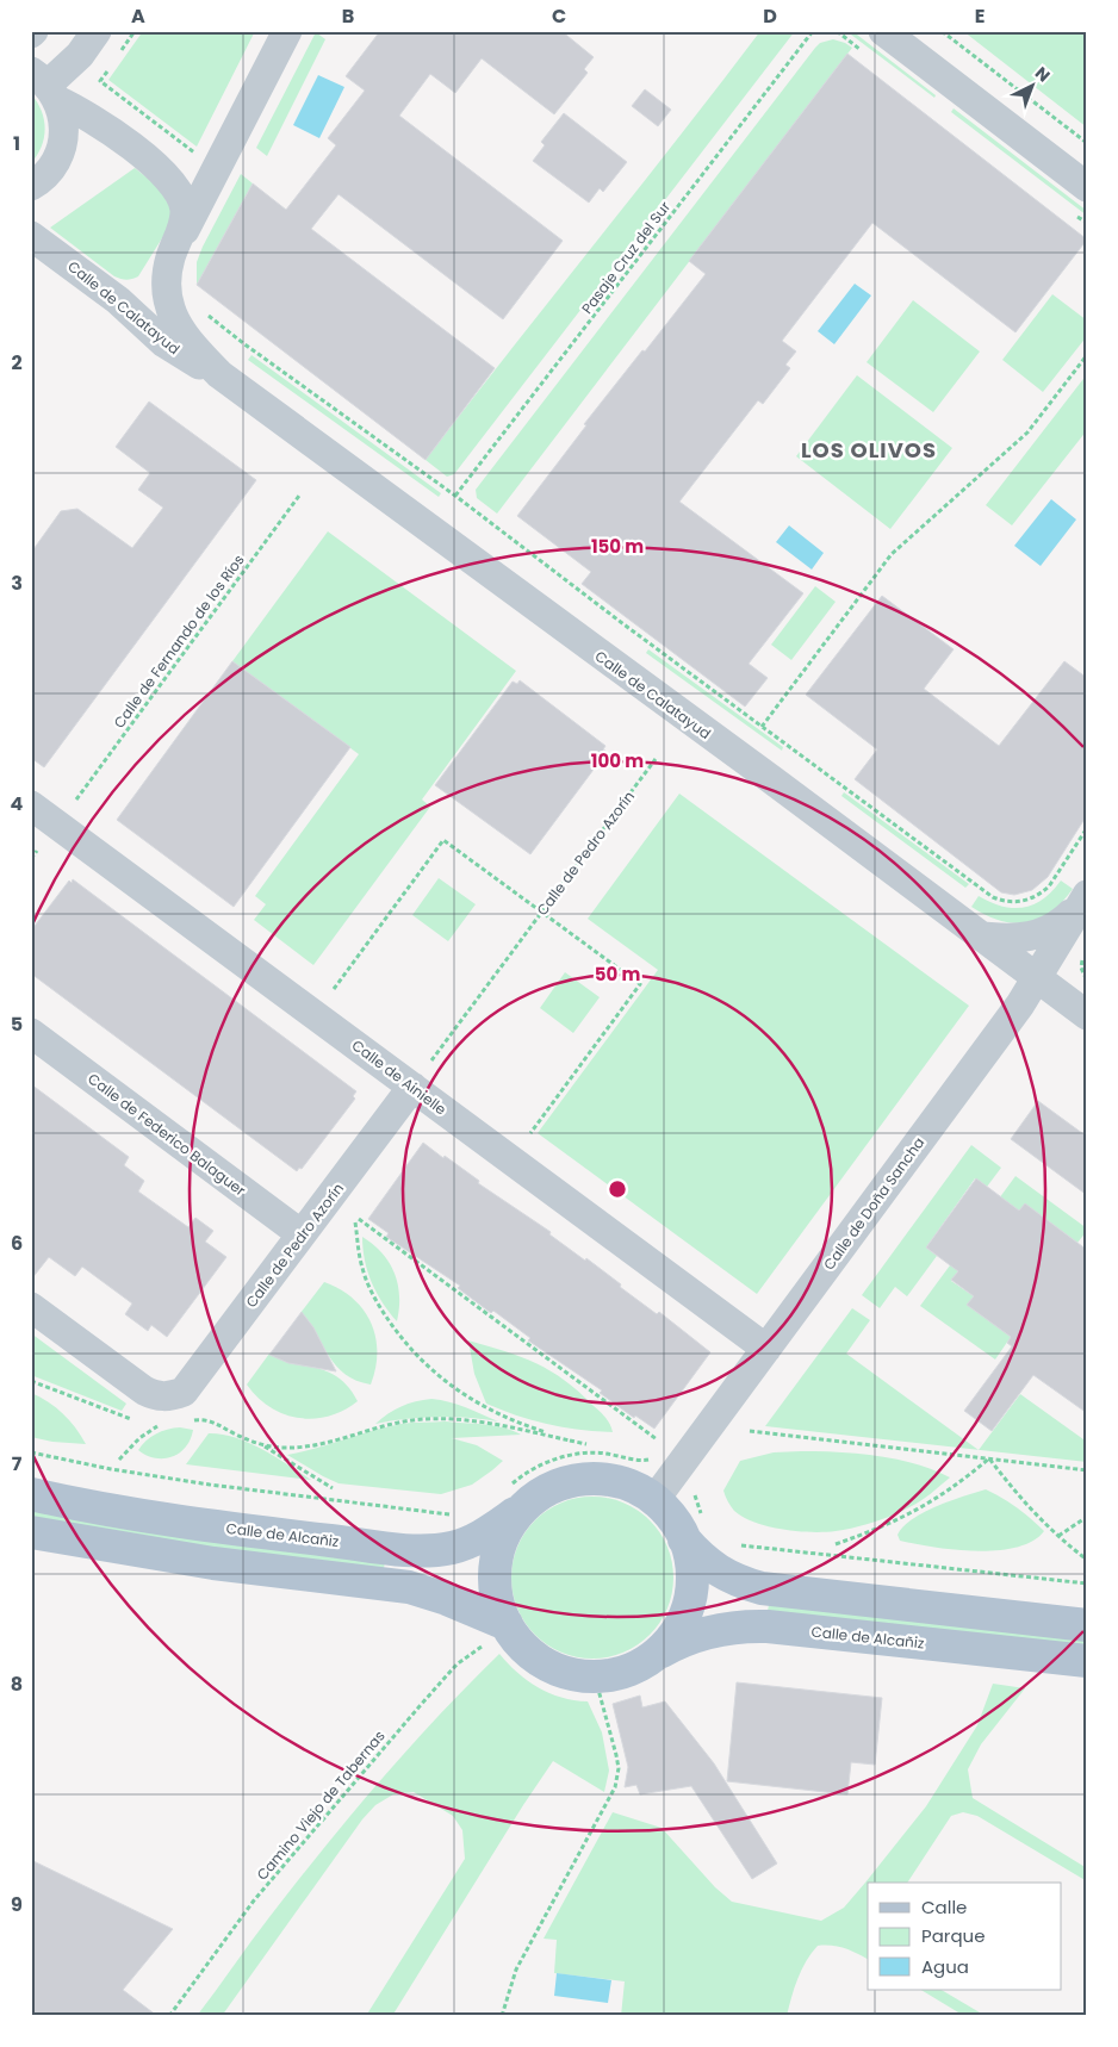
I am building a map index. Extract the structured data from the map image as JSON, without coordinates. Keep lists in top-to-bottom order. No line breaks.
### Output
{"streets":{"main road":["Calle de Alcañiz"],"street":["Calle de Calatayud","Calle de Pedro Azorín","Calle de Ainielle","Calle de Federico Balaguer","Calle de Doña Sancha"],"path":["Pasaje Cruz del Sur","Calle de Fernando de los Ríos","Camino Viejo de Tabernas"]},"crossings":[["Calle de Calatayud","Calle de Doña Sancha"],["Calle de Pedro Azorín","Calle de Ainielle"],["Calle de Pedro Azorín","Calle de Federico Balaguer"],["Calle de Ainielle","Calle de Doña Sancha"],["Calle de Doña Sancha","Calle de Alcañiz"],["Calle de Doña Sancha","Camino Viejo de Tabernas"],["Calle de Alcañiz","Camino Viejo de Tabernas"]],"districts":["LOS OLIVOS"],"legend":["Calle","Parque","Agua"],"north":"top right","grid":{"columns":["A","B","C","D","E"],"rows":["1","2","3","4","5","6","7","8","9"]},"rings":["150 m","100 m","50 m"]}
